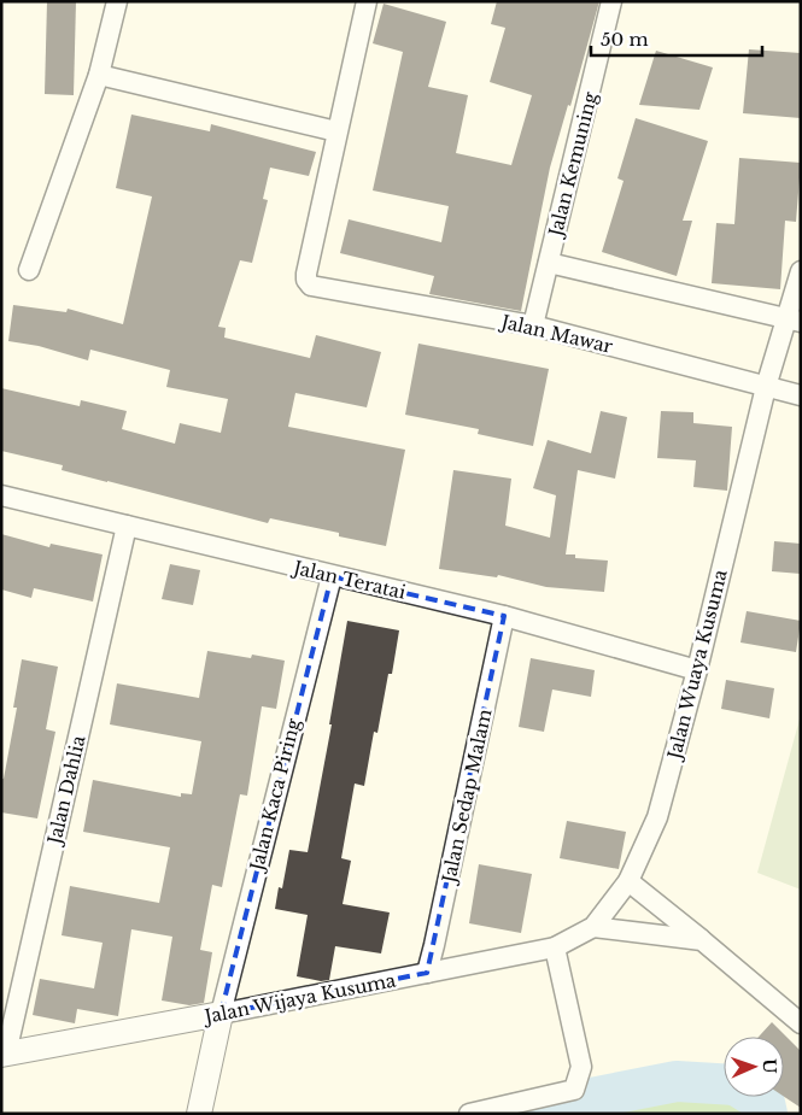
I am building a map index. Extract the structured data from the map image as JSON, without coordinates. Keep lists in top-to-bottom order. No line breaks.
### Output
{"streets":{"street":["Jalan Kemuning","Jalan Mawar","Jalan Teratai","Jalan Wuaya Kusuma","Jalan Dahlia","Jalan Kaca Piring","Jalan Sedap Malam","Jalan Wijaya Kusuma"]},"crossings":[["Jalan Kemuning","Jalan Mawar"],["Jalan Mawar","Jalan Wuaya Kusuma"],["Jalan Teratai","Jalan Wuaya Kusuma"],["Jalan Teratai","Jalan Dahlia"],["Jalan Teratai","Jalan Kaca Piring"],["Jalan Teratai","Jalan Sedap Malam"],["Jalan Wuaya Kusuma","Jalan Wijaya Kusuma"],["Jalan Dahlia","Jalan Wijaya Kusuma"],["Jalan Kaca Piring","Jalan Wijaya Kusuma"],["Jalan Sedap Malam","Jalan Wijaya Kusuma"]],"scale_bar":"50 m","north":"right"}
